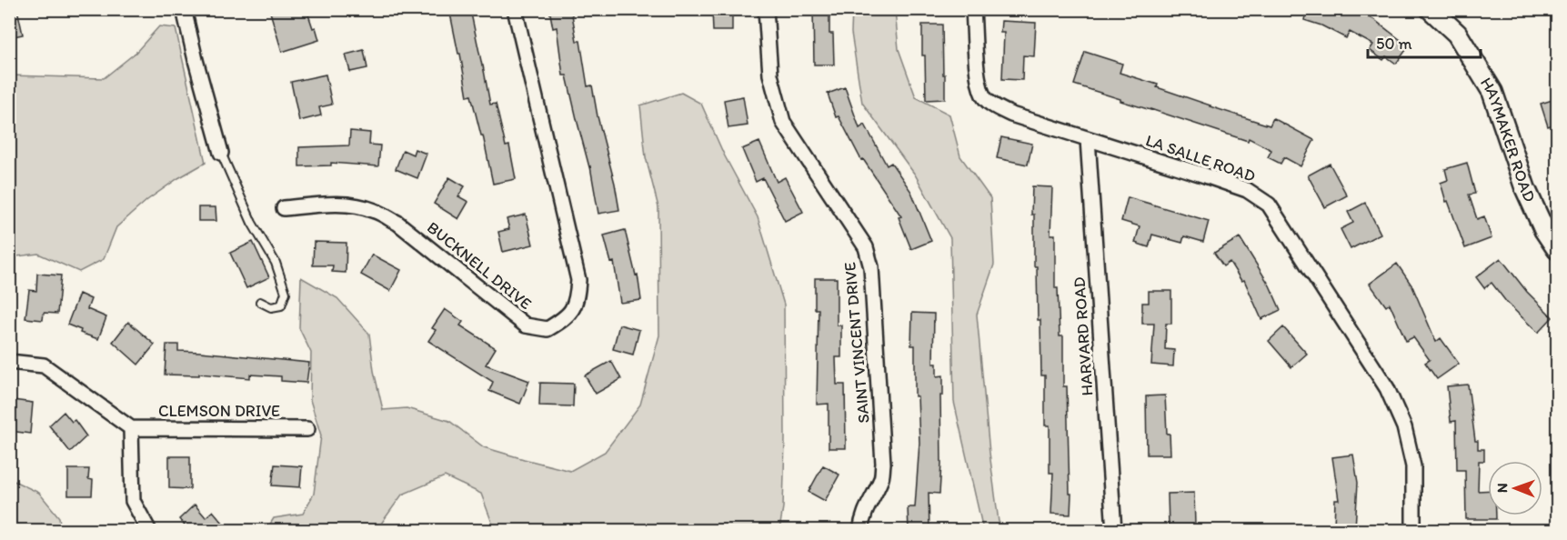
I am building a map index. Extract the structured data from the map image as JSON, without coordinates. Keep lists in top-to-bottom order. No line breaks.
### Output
{"streets":{"main road":["HAYMAKER ROAD"],"street":["LA SALLE ROAD","BUCKNELL DRIVE","HARVARD ROAD","SAINT VINCENT DRIVE","CLEMSON DRIVE"]},"crossings":[["LA SALLE ROAD","HARVARD ROAD"]],"scale_bar":"50 m","north":"left"}
